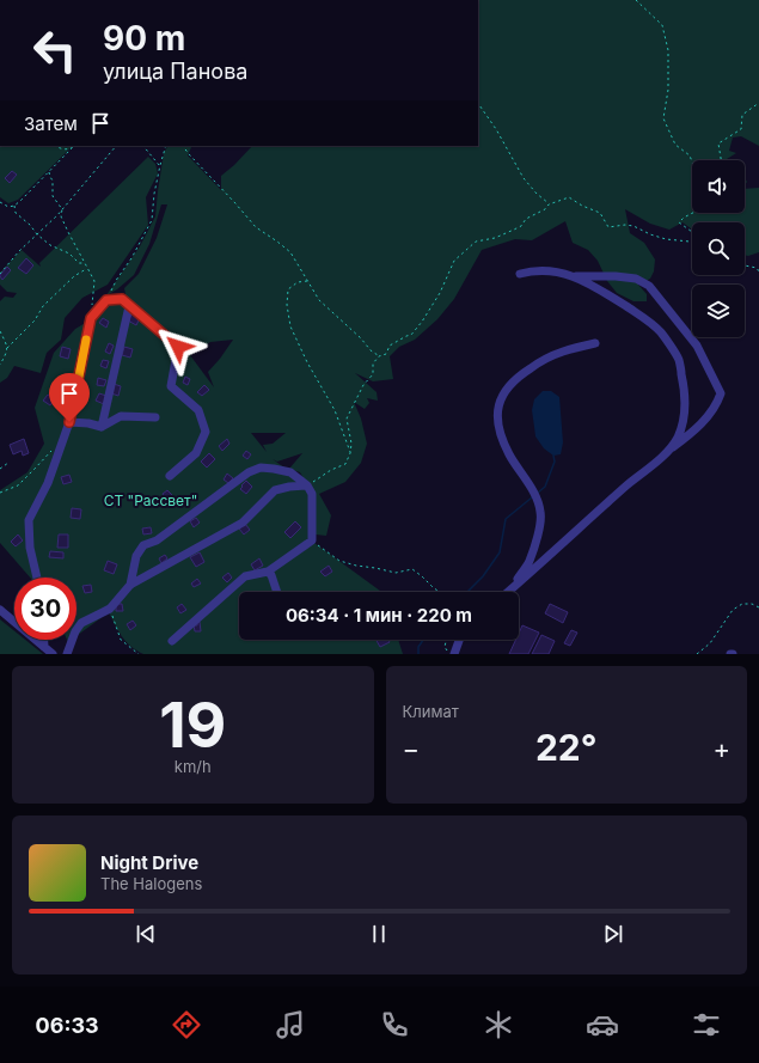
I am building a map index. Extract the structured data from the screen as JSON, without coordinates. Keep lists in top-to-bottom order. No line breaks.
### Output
{"parks":["СТ \"Рассвет\""],"page":{"turn":["90 m","улица Панова"],"then":"Затем","limit":"30","trip":"06:34 · 1 мин · 220 m","tile":[["19","km/h"],"Климат"],"heat":["−","22°","+"],"song":["Night Drive","The Halogens"],"tabs":"06:33"}}
